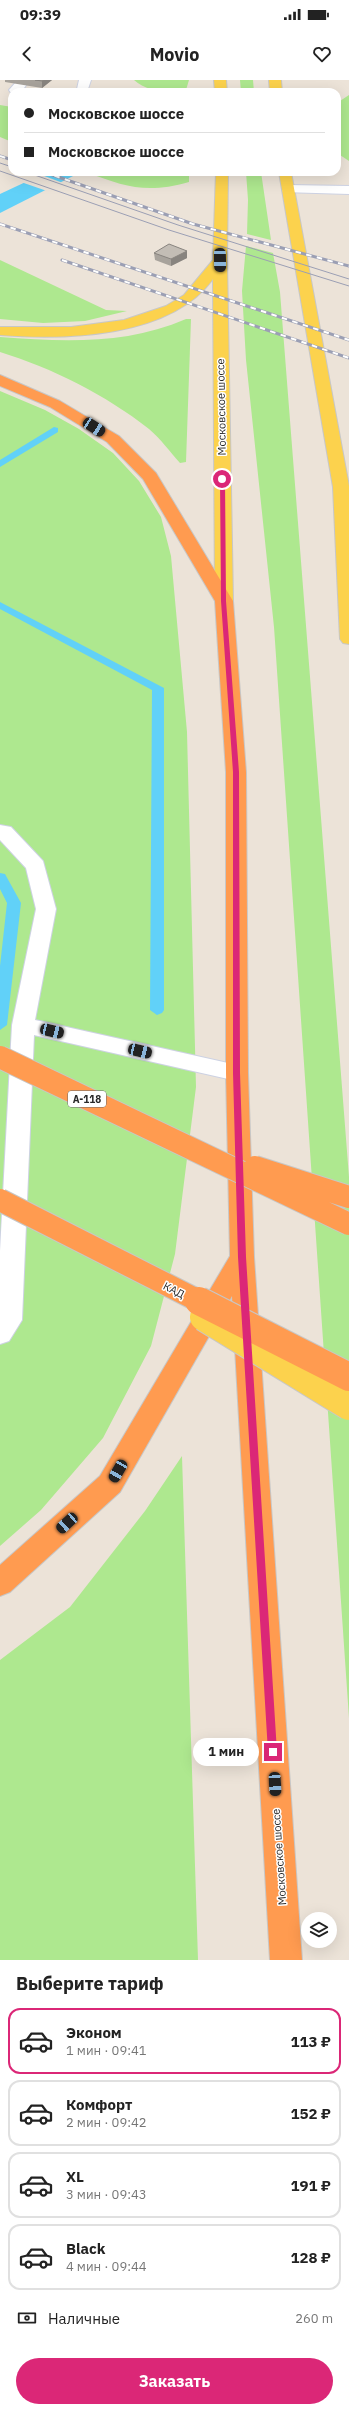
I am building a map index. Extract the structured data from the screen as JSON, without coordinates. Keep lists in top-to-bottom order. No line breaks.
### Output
{"streets":{"highway":["Московское шоссе","А-118","КАД"]},"page":{"status":"09:39","header":"Movio","banner":["Московское шоссе","Московское шоссе"],"bubble":"1 мин","heading":"Выберите тариф","list":[{"name":"Эконом","note":"1 мин · 09:41","value":"113 ₽"},{"name":"Комфорт","note":"2 мин · 09:42","value":"152 ₽"},{"name":"XL","note":"3 мин · 09:43","value":"191 ₽"},{"name":"Black","note":"4 мин · 09:44","value":"128 ₽"}],"pay":["Наличные","260 m"],"buttons":"Заказать"}}
